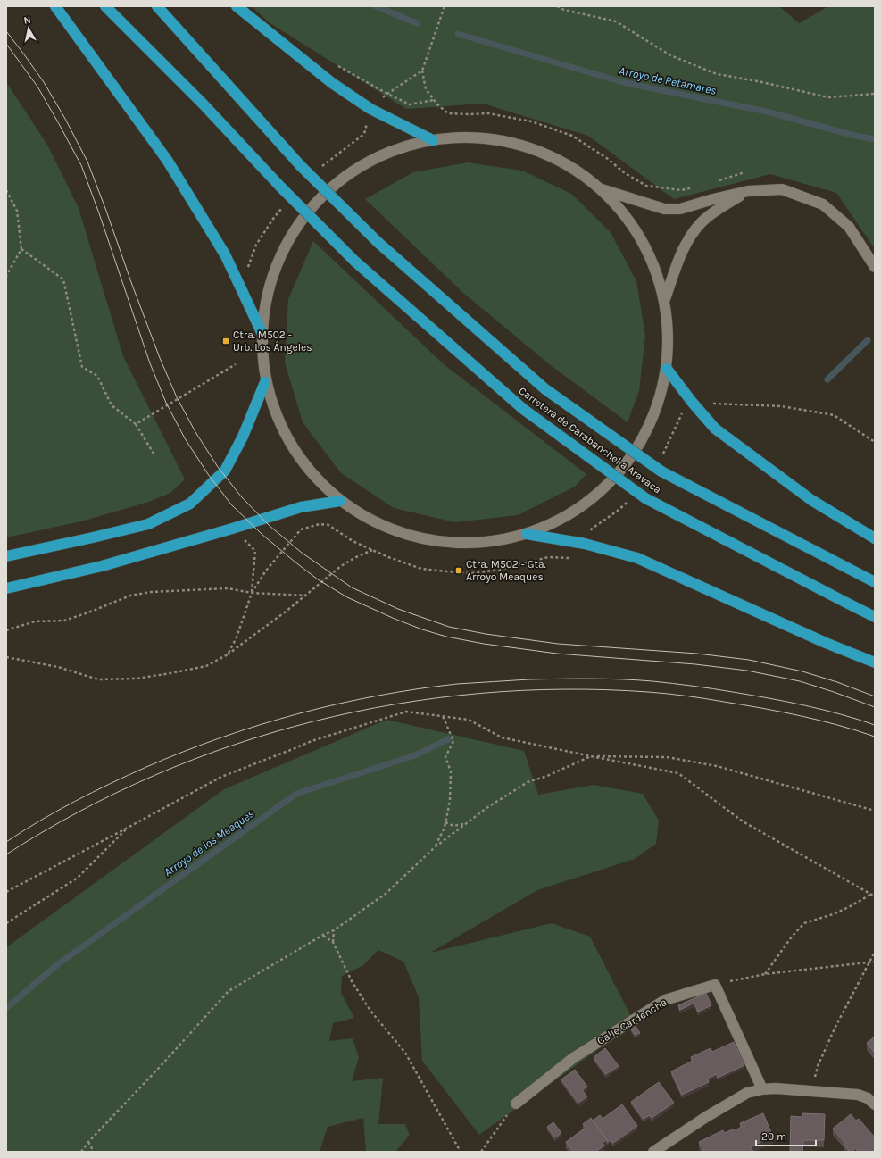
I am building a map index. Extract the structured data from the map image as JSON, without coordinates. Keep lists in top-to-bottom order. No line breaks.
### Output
{"streets":{"highway":["Carretera de Carabanchel a Aravaca"],"street":["Calle Cardencha"]},"water":["Arroyo de Retamares","Arroyo de los Meaques"],"places":{"transit":["Ctra. M502 - Urb. Los Ángeles","Ctra. M502 - Gta. Arroyo Meaques"]},"scale_bar":"20 m","north":"top"}
